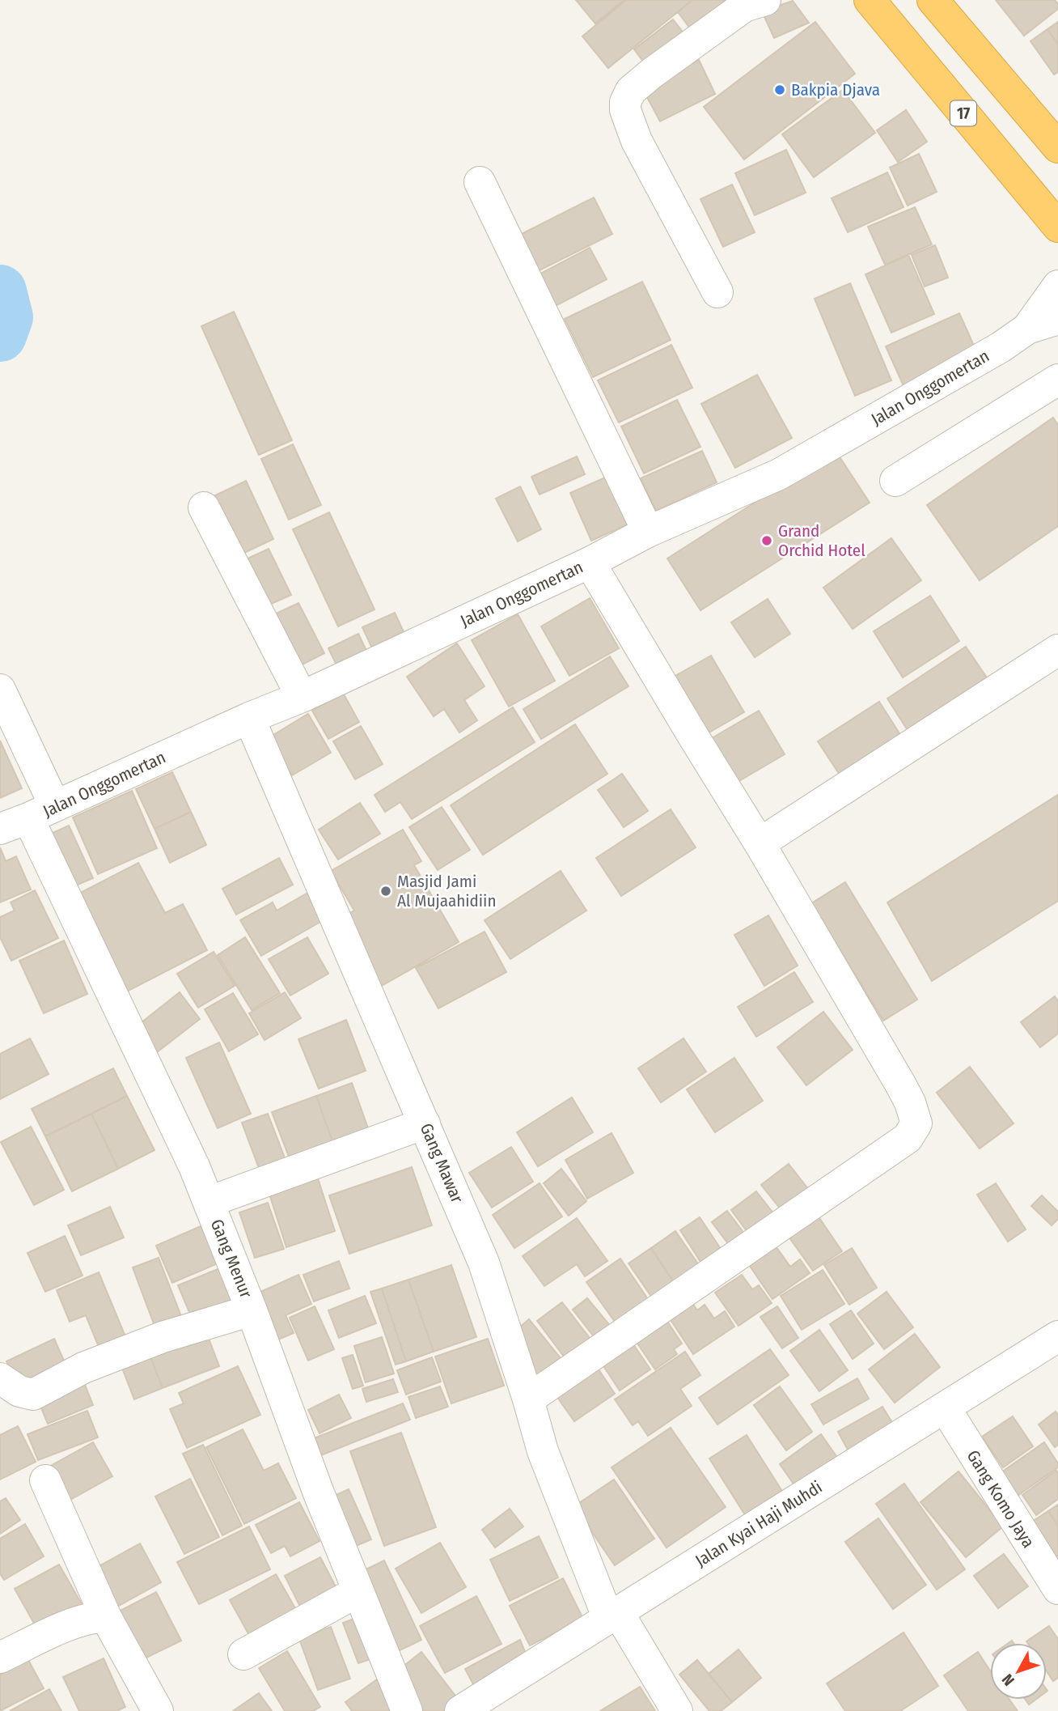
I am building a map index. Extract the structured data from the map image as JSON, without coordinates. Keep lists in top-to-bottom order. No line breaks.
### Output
{"streets":{"highway":["17"],"street":["Jalan Onggomertan","Gang Mawar","Gang Menur","Gang Komo Jaya","Jalan Kyai Haji Muhdi"]},"crossings":[["Jalan Onggomertan","Gang Mawar"],["Jalan Onggomertan","Gang Menur"],["Gang Mawar","Jalan Kyai Haji Muhdi"],["Gang Komo Jaya","Jalan Kyai Haji Muhdi"]],"places":["Bakpia Djava","Grand Orchid Hotel","Masjid Jami Al Mujaahidiin"],"north":"bottom left"}
